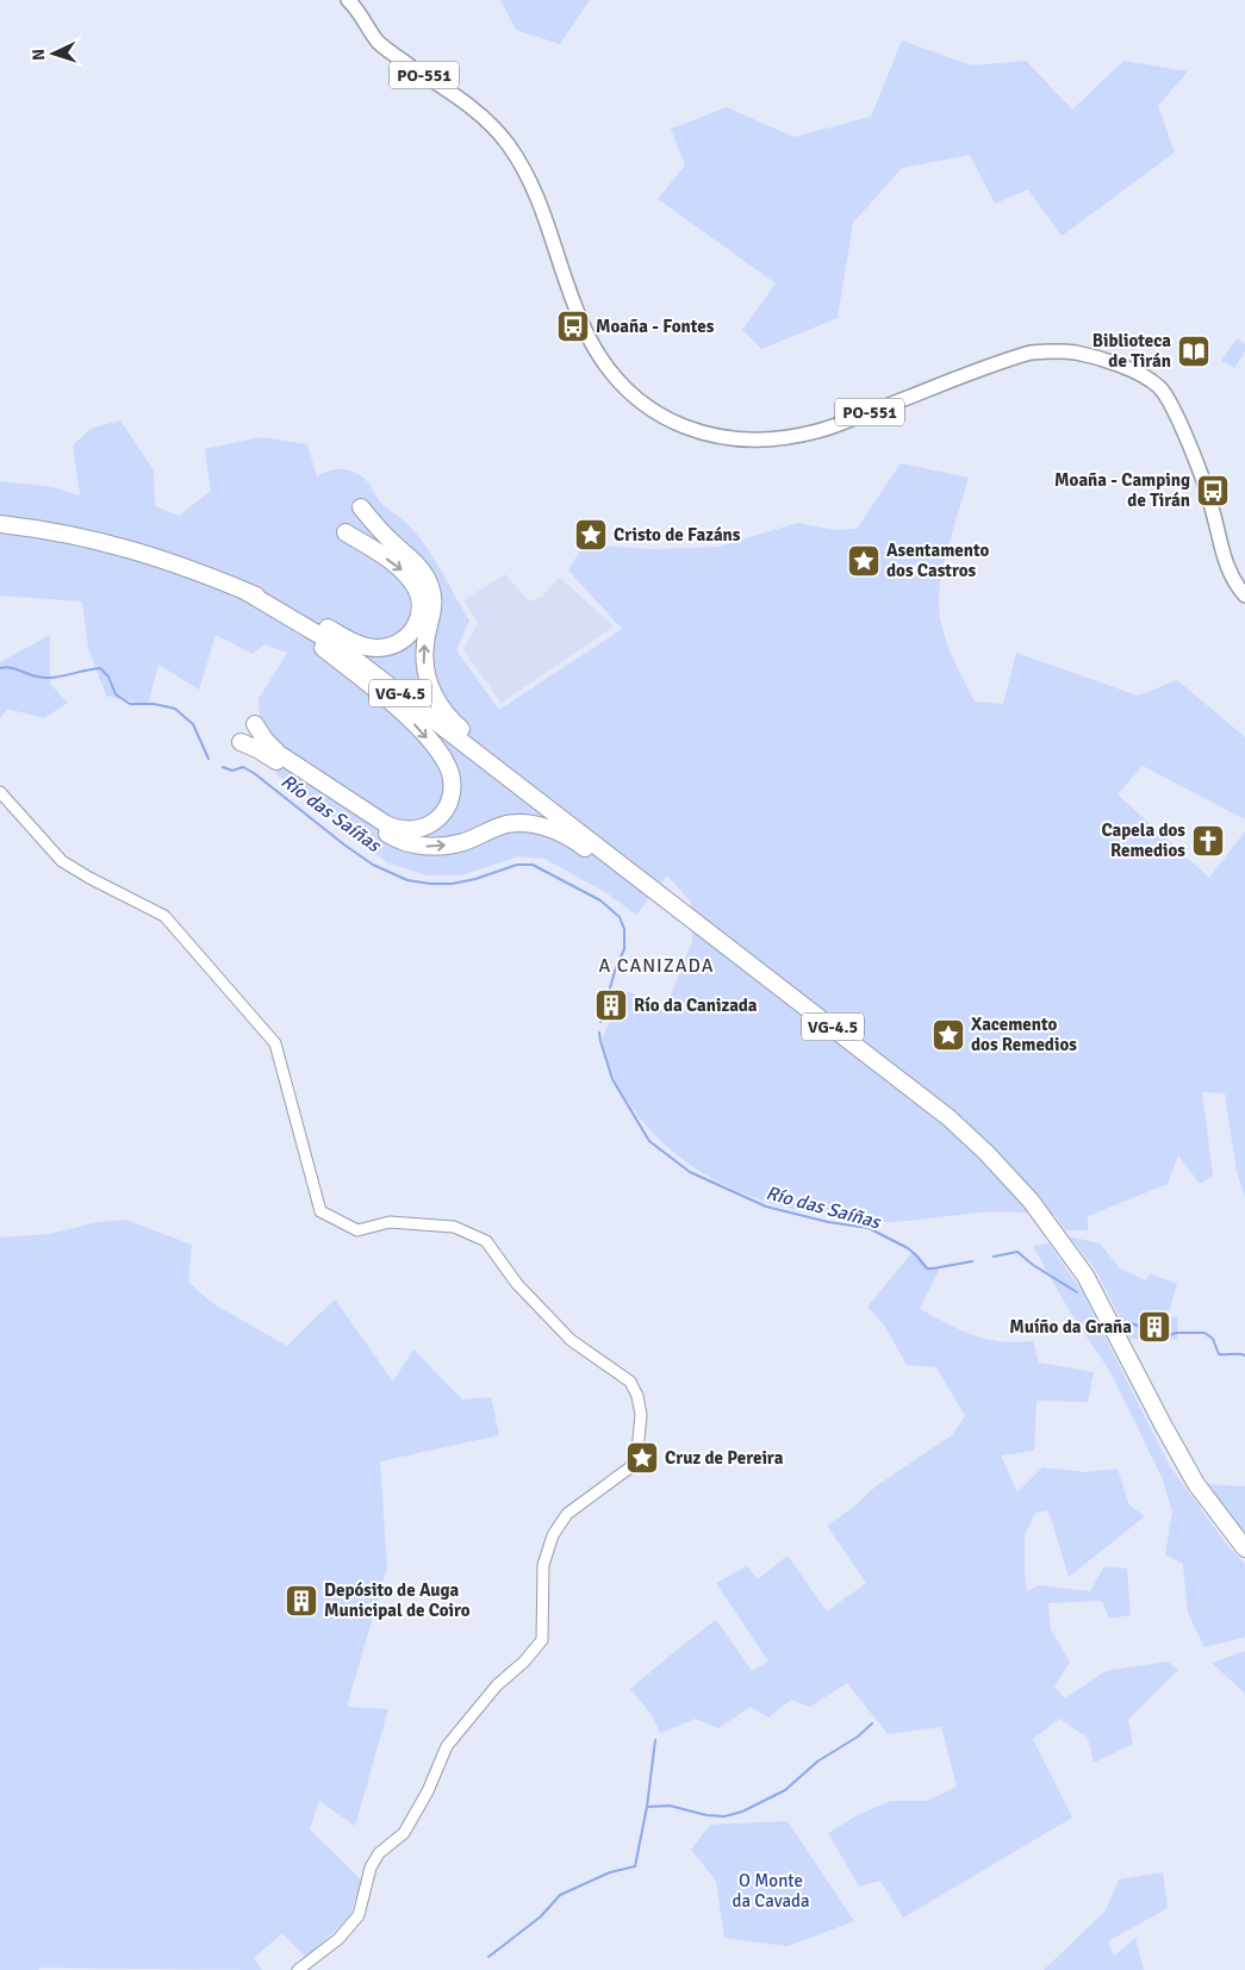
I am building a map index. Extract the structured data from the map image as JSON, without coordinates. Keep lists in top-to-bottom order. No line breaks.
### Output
{"streets":{"highway":["VG-4.5"],"main road":["PO-551"]},"districts":["A CANIZADA"],"water":["Río das Saíñas"],"parks":["O Monte da Cavada"],"places":{"bus stop":["Moaña - Fontes","Moaña - Camping de Tirán"],"library":["Biblioteca de Tirán"],"place":["Cristo de Fazáns","Asentamento dos Castros","Xacemento dos Remedios","Cruz de Pereira"],"church":["Capela dos Remedios"],"building":["Río da Canizada","Muíño da Graña","Depósito de Auga Municipal de Coiro"]},"north":"left"}
